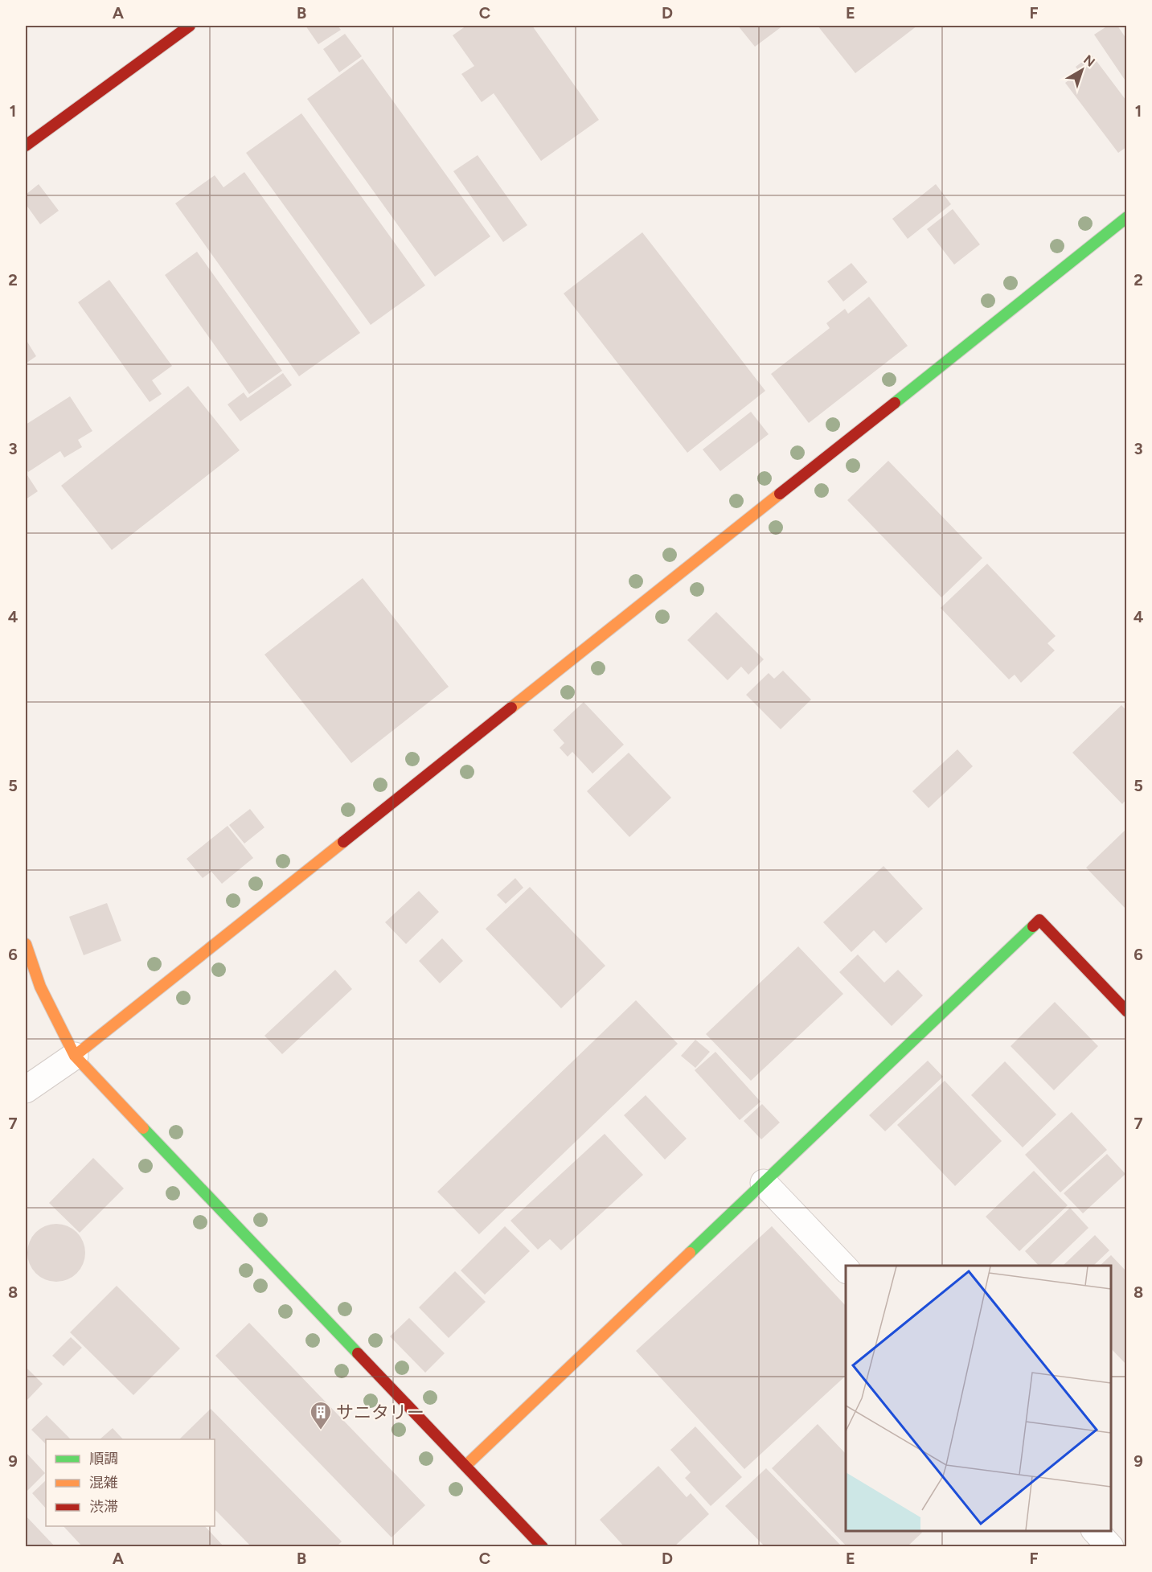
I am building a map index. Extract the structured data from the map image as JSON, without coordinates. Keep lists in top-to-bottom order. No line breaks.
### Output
{"places":{"building":["サニタリー"]},"legend":["順調","混雑","渋滞"],"north":"top right","grid":{"columns":["A","B","C","D","E","F"],"rows":["1","2","3","4","5","6","7","8","9"]}}
